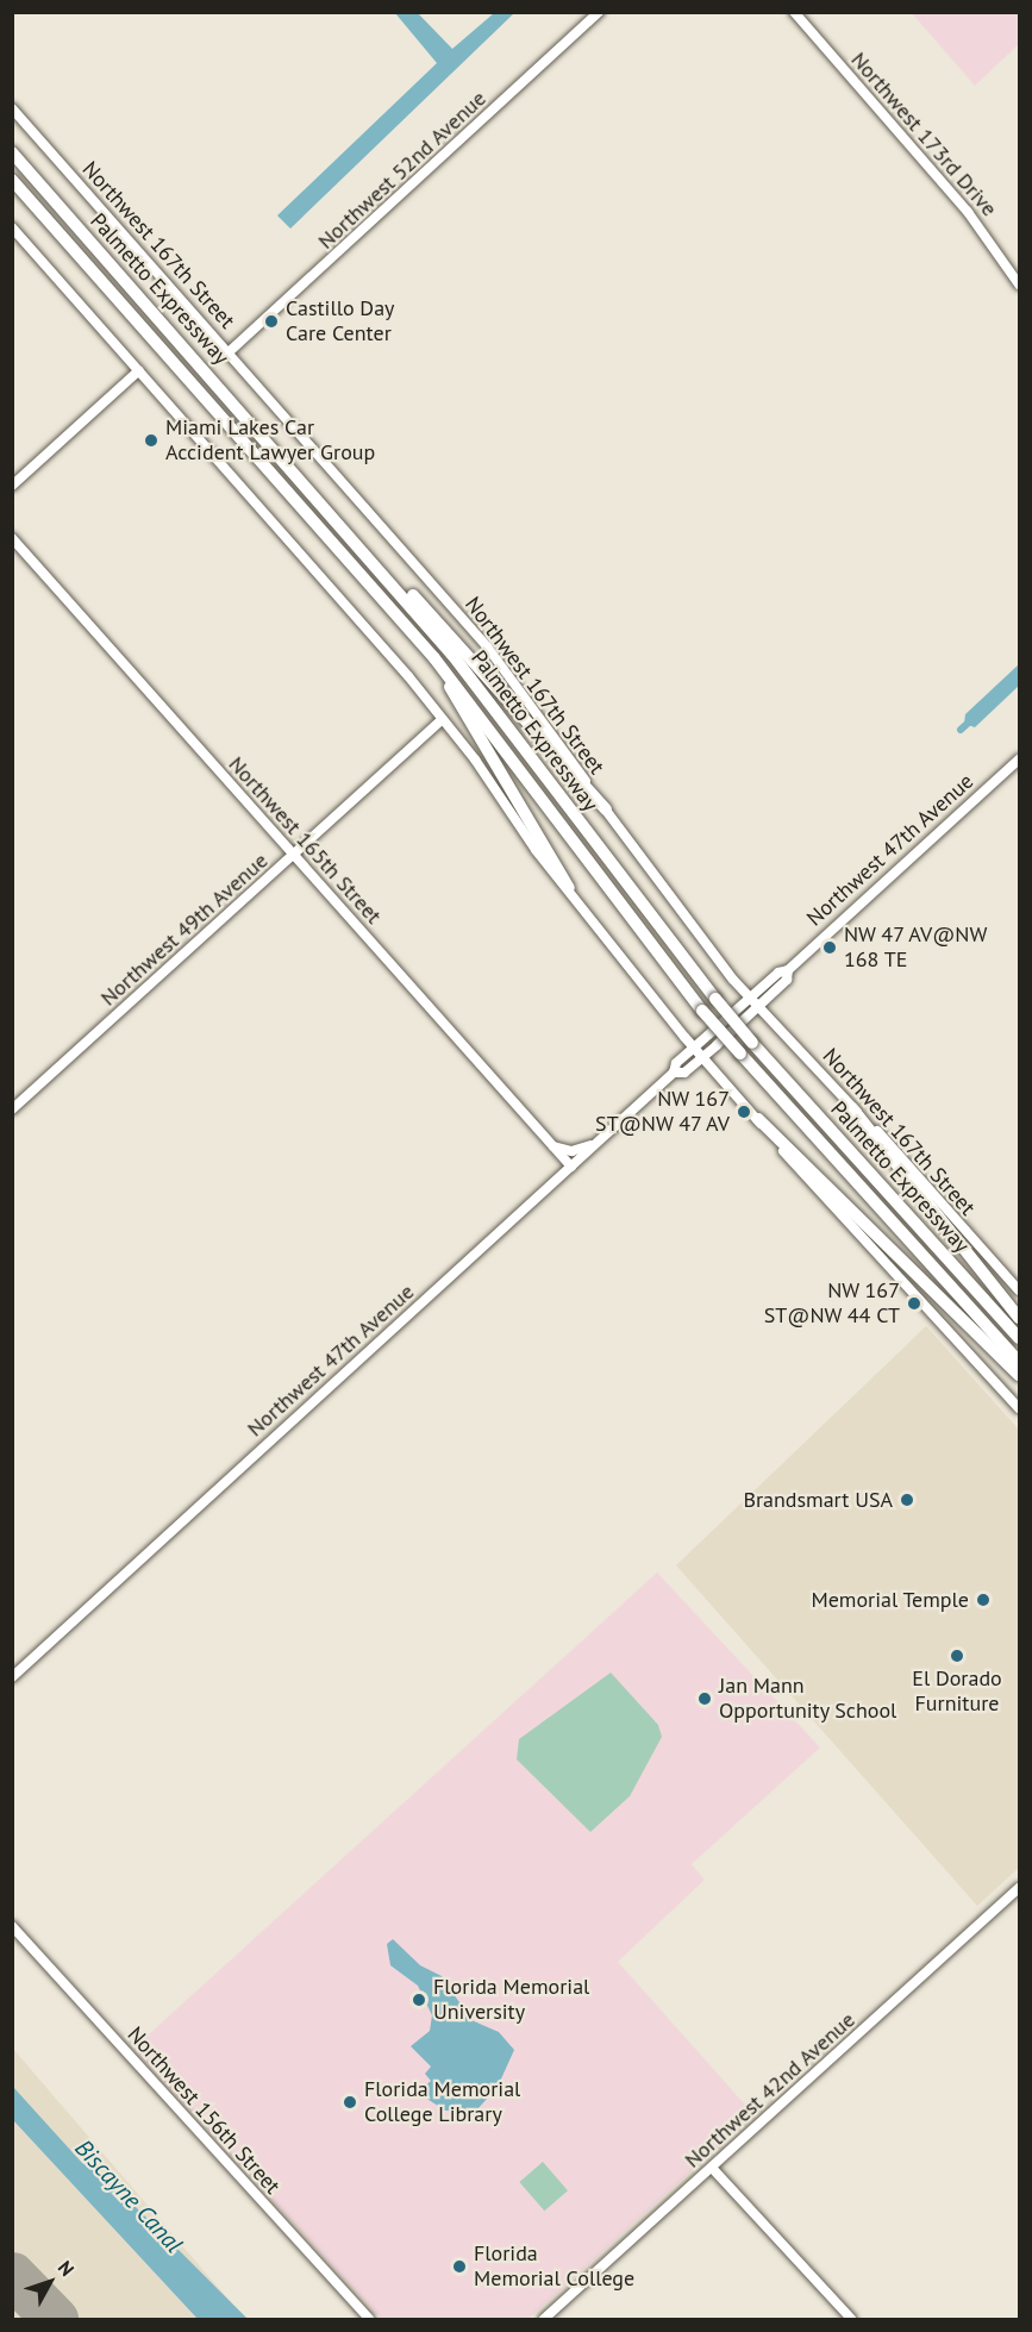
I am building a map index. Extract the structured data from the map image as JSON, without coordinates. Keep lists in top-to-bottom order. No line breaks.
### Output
{"streets":{"highway":["Palmetto Expressway"],"main road":["Northwest 47th Avenue"],"street":["Northwest 173rd Drive","Northwest 52nd Avenue","Northwest 167th Street","Northwest 165th Street","Northwest 49th Avenue","Northwest 42nd Avenue","Northwest 156th Street"]},"crossings":[["Northwest 52nd Avenue","Northwest 167th Street"],["Northwest 167th Street","Northwest 47th Avenue"],["Northwest 165th Street","Northwest 47th Avenue"],["Northwest 165th Street","Northwest 49th Avenue"]],"water":["Biscayne Canal"],"places":["Castillo Day Care Center","Miami Lakes Car Accident Lawyer Group","NW 47 AV@NW 168 TE","NW 167 ST@NW 47 AV","NW 167 ST@NW 44 CT","Brandsmart USA","Memorial Temple","El Dorado Furniture","Jan Mann Opportunity School","Florida Memorial University","Florida Memorial College Library","Florida Memorial College"],"north":"top right"}
